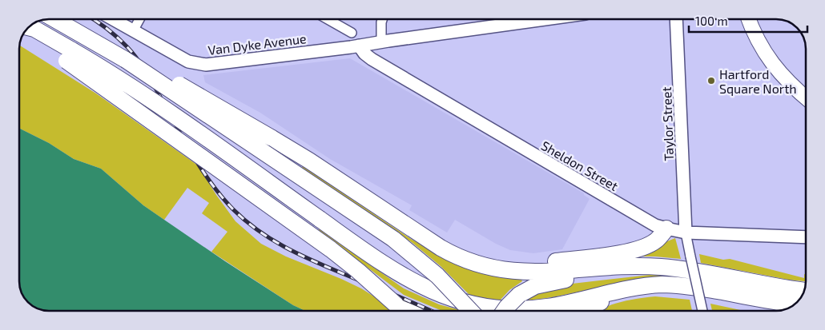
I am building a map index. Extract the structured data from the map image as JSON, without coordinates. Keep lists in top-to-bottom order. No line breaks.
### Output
{"streets":{"street":["Van Dyke Avenue","Taylor Street","Sheldon Street"]},"crossings":[["Van Dyke Avenue","Sheldon Street"],["Taylor Street","Sheldon Street"]],"places":["Hartford Square North"],"scale_bar":"100 m"}
